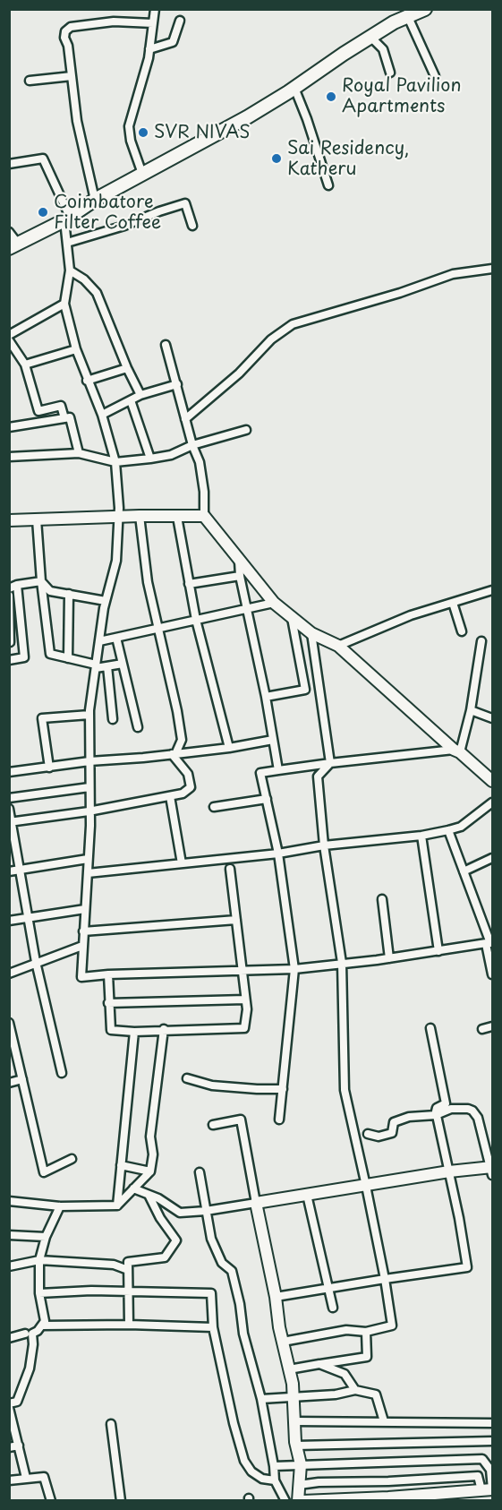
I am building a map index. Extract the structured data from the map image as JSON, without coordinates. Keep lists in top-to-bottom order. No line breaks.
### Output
{"places":["Royal Pavilion Apartments","SVR NIVAS","Sai Residency, Katheru","Coimbatore Filter Coffee"]}
